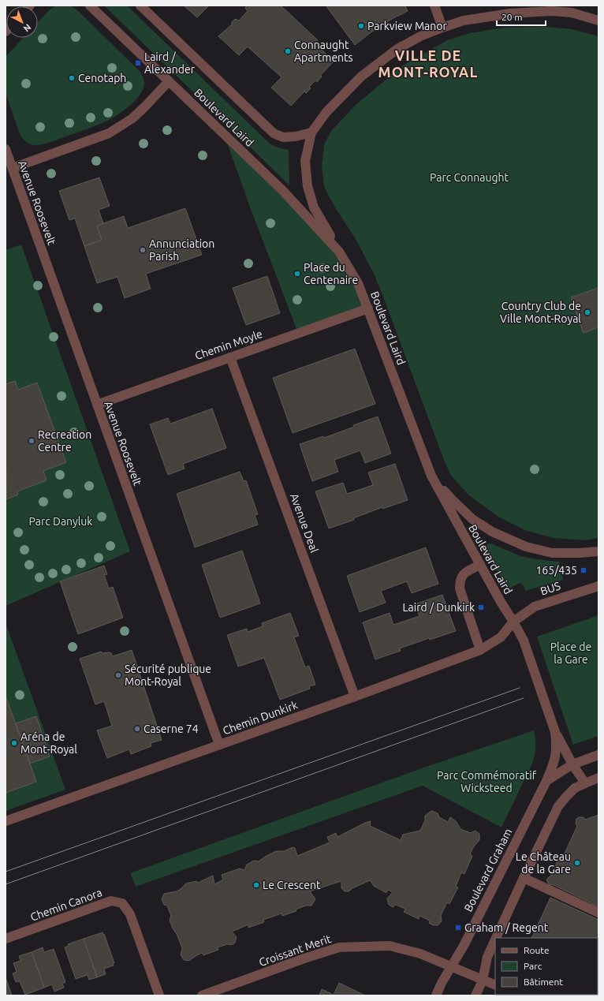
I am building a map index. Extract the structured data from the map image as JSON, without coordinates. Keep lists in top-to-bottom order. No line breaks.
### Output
{"streets":{"street":["Boulevard Laird","Avenue Roosevelt","Chemin Moyle","Avenue Deal","BUS","Chemin Dunkirk","Boulevard Graham","Chemin Canora","Croissant Merit"]},"crossings":[["Boulevard Laird","Chemin Moyle"],["Boulevard Laird","BUS"],["Boulevard Laird","Chemin Dunkirk"],["Boulevard Laird","Boulevard Graham"],["Avenue Roosevelt","Chemin Moyle"],["Avenue Roosevelt","Chemin Dunkirk"],["Chemin Moyle","Avenue Deal"],["Avenue Deal","Chemin Dunkirk"],["BUS","Chemin Dunkirk"],["Boulevard Graham","Croissant Merit"]],"districts":["VILLE DE MONT-ROYAL"],"parks":["Parc Connaught","Parc Danyluk","Place de la Gare","Parc Commémoratif Wicksteed"],"places":{"other":["Parkview Manor","Connaught Apartments","Cenotaph","Annunciation Parish","Place du Centenaire","Country Club de Ville Mont-Royal","Recreation Centre","Sécurité publique Mont-Royal","Caserne 74","Aréna de Mont-Royal","Le Château de la Gare","Le Crescent"],"transit":["Laird / Alexander","165/435","Laird / Dunkirk","Graham / Regent"]},"legend":["Route","Parc","Bâtiment"],"scale_bar":"20 m","north":"bottom right"}
